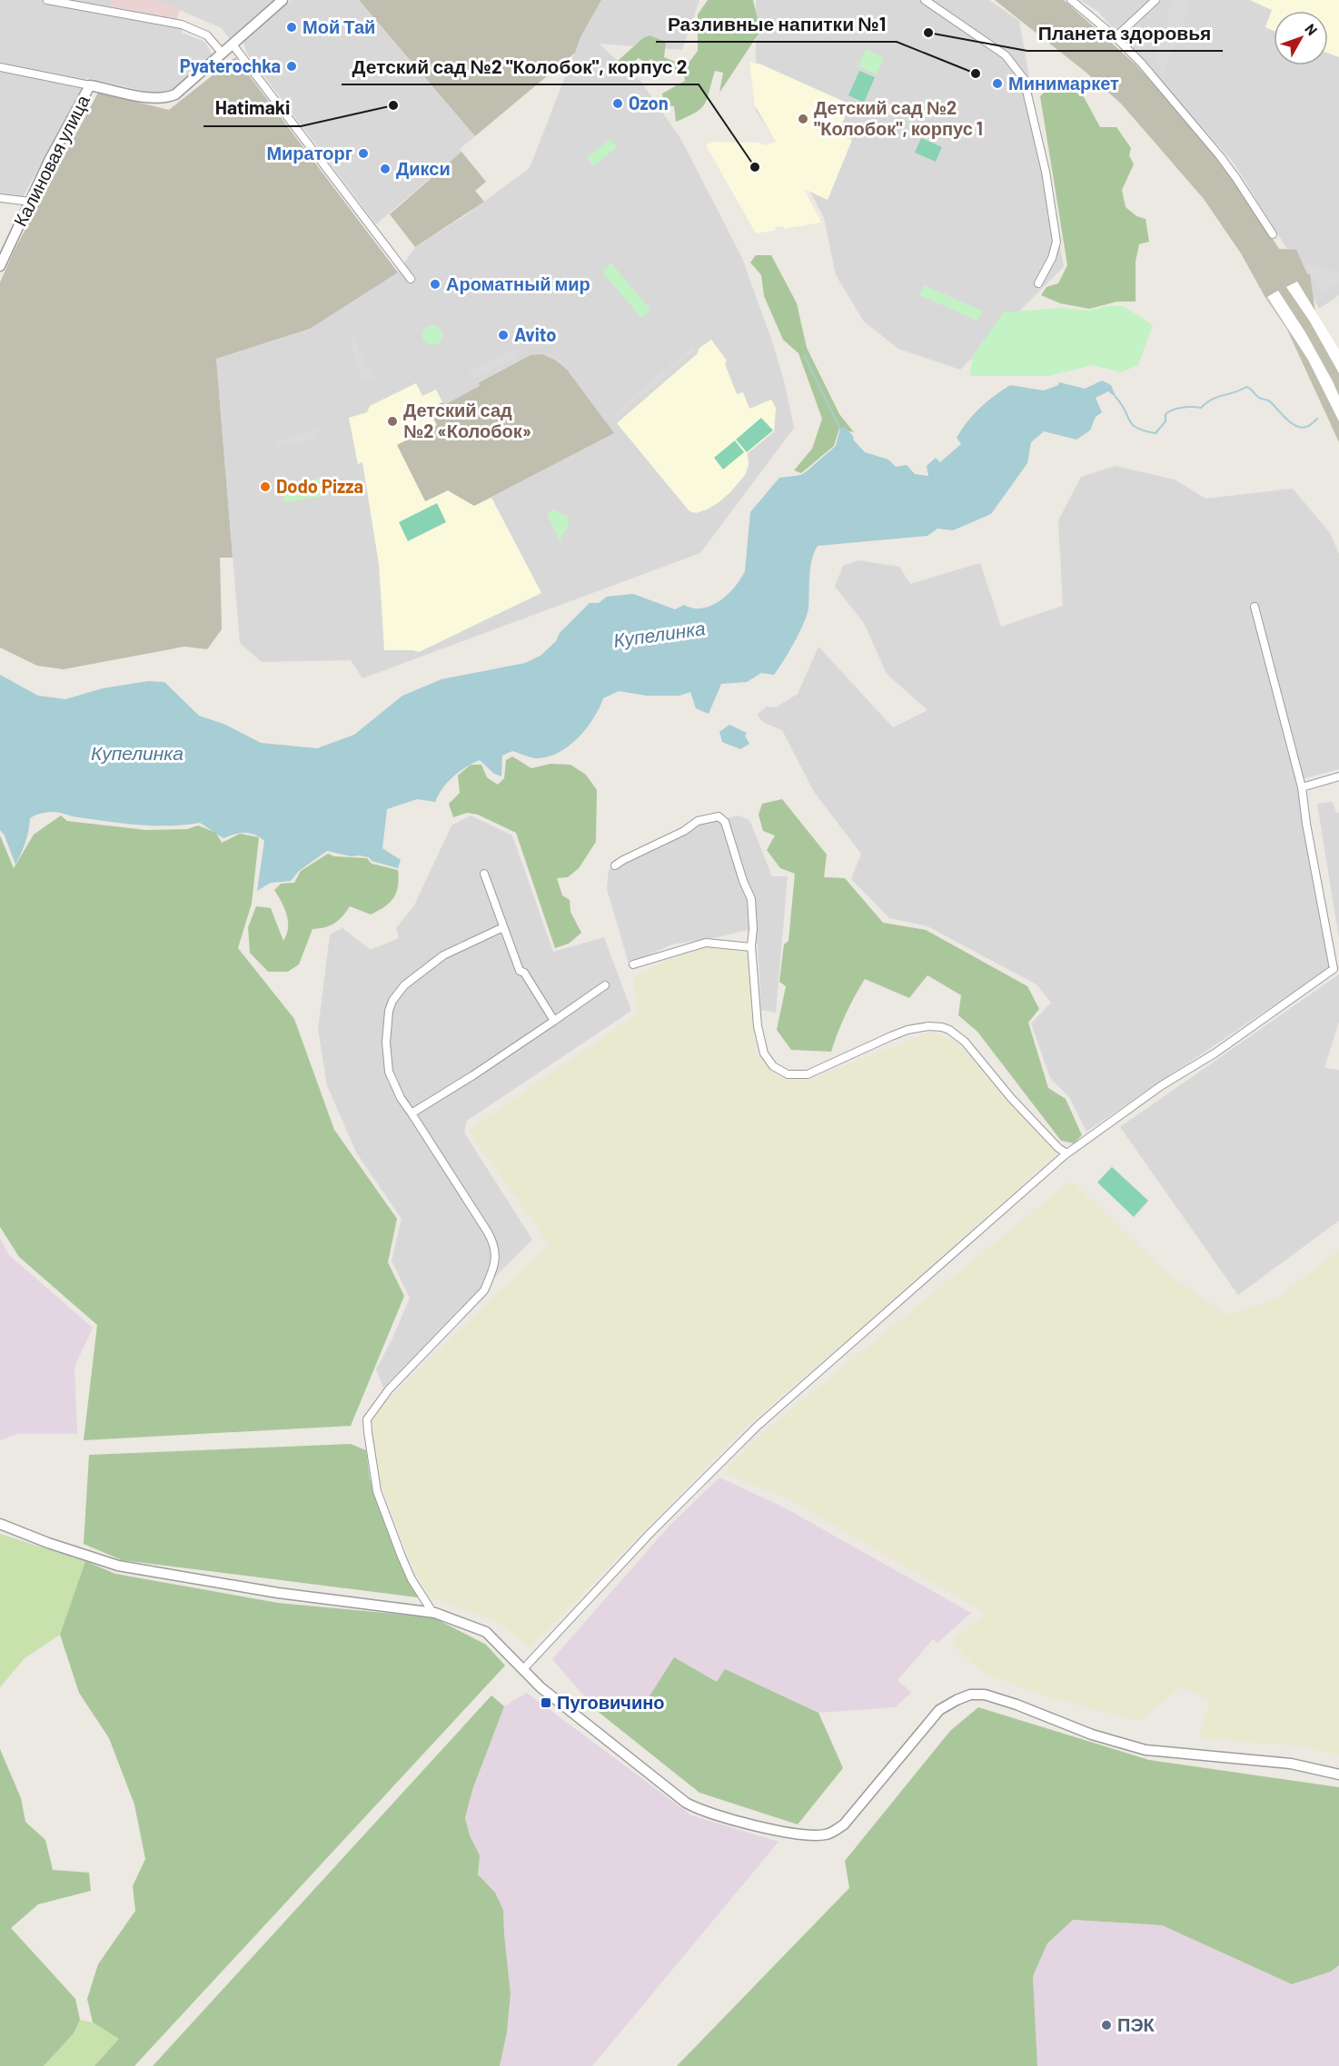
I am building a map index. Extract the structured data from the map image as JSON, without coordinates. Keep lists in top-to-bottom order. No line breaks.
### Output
{"streets":{"street":["Калиновая улица"]},"water":["Купелинка"],"places":{"other":["Мой Тай","Планета здоровья","Pyaterochka","Разливные напитки №1","Минимаркет","Ozon","Hatimaki","Детский сад №2 \"Колобок\", корпус 1","Мираторг","Детский сад №2 \"Колобок\", корпус 2","Дикси","Ароматный мир","Avito","Детский сад №2 «Колобок»","Dodo Pizza","ПЭК"],"transit":["Пуговичино"]},"north":"top right"}
